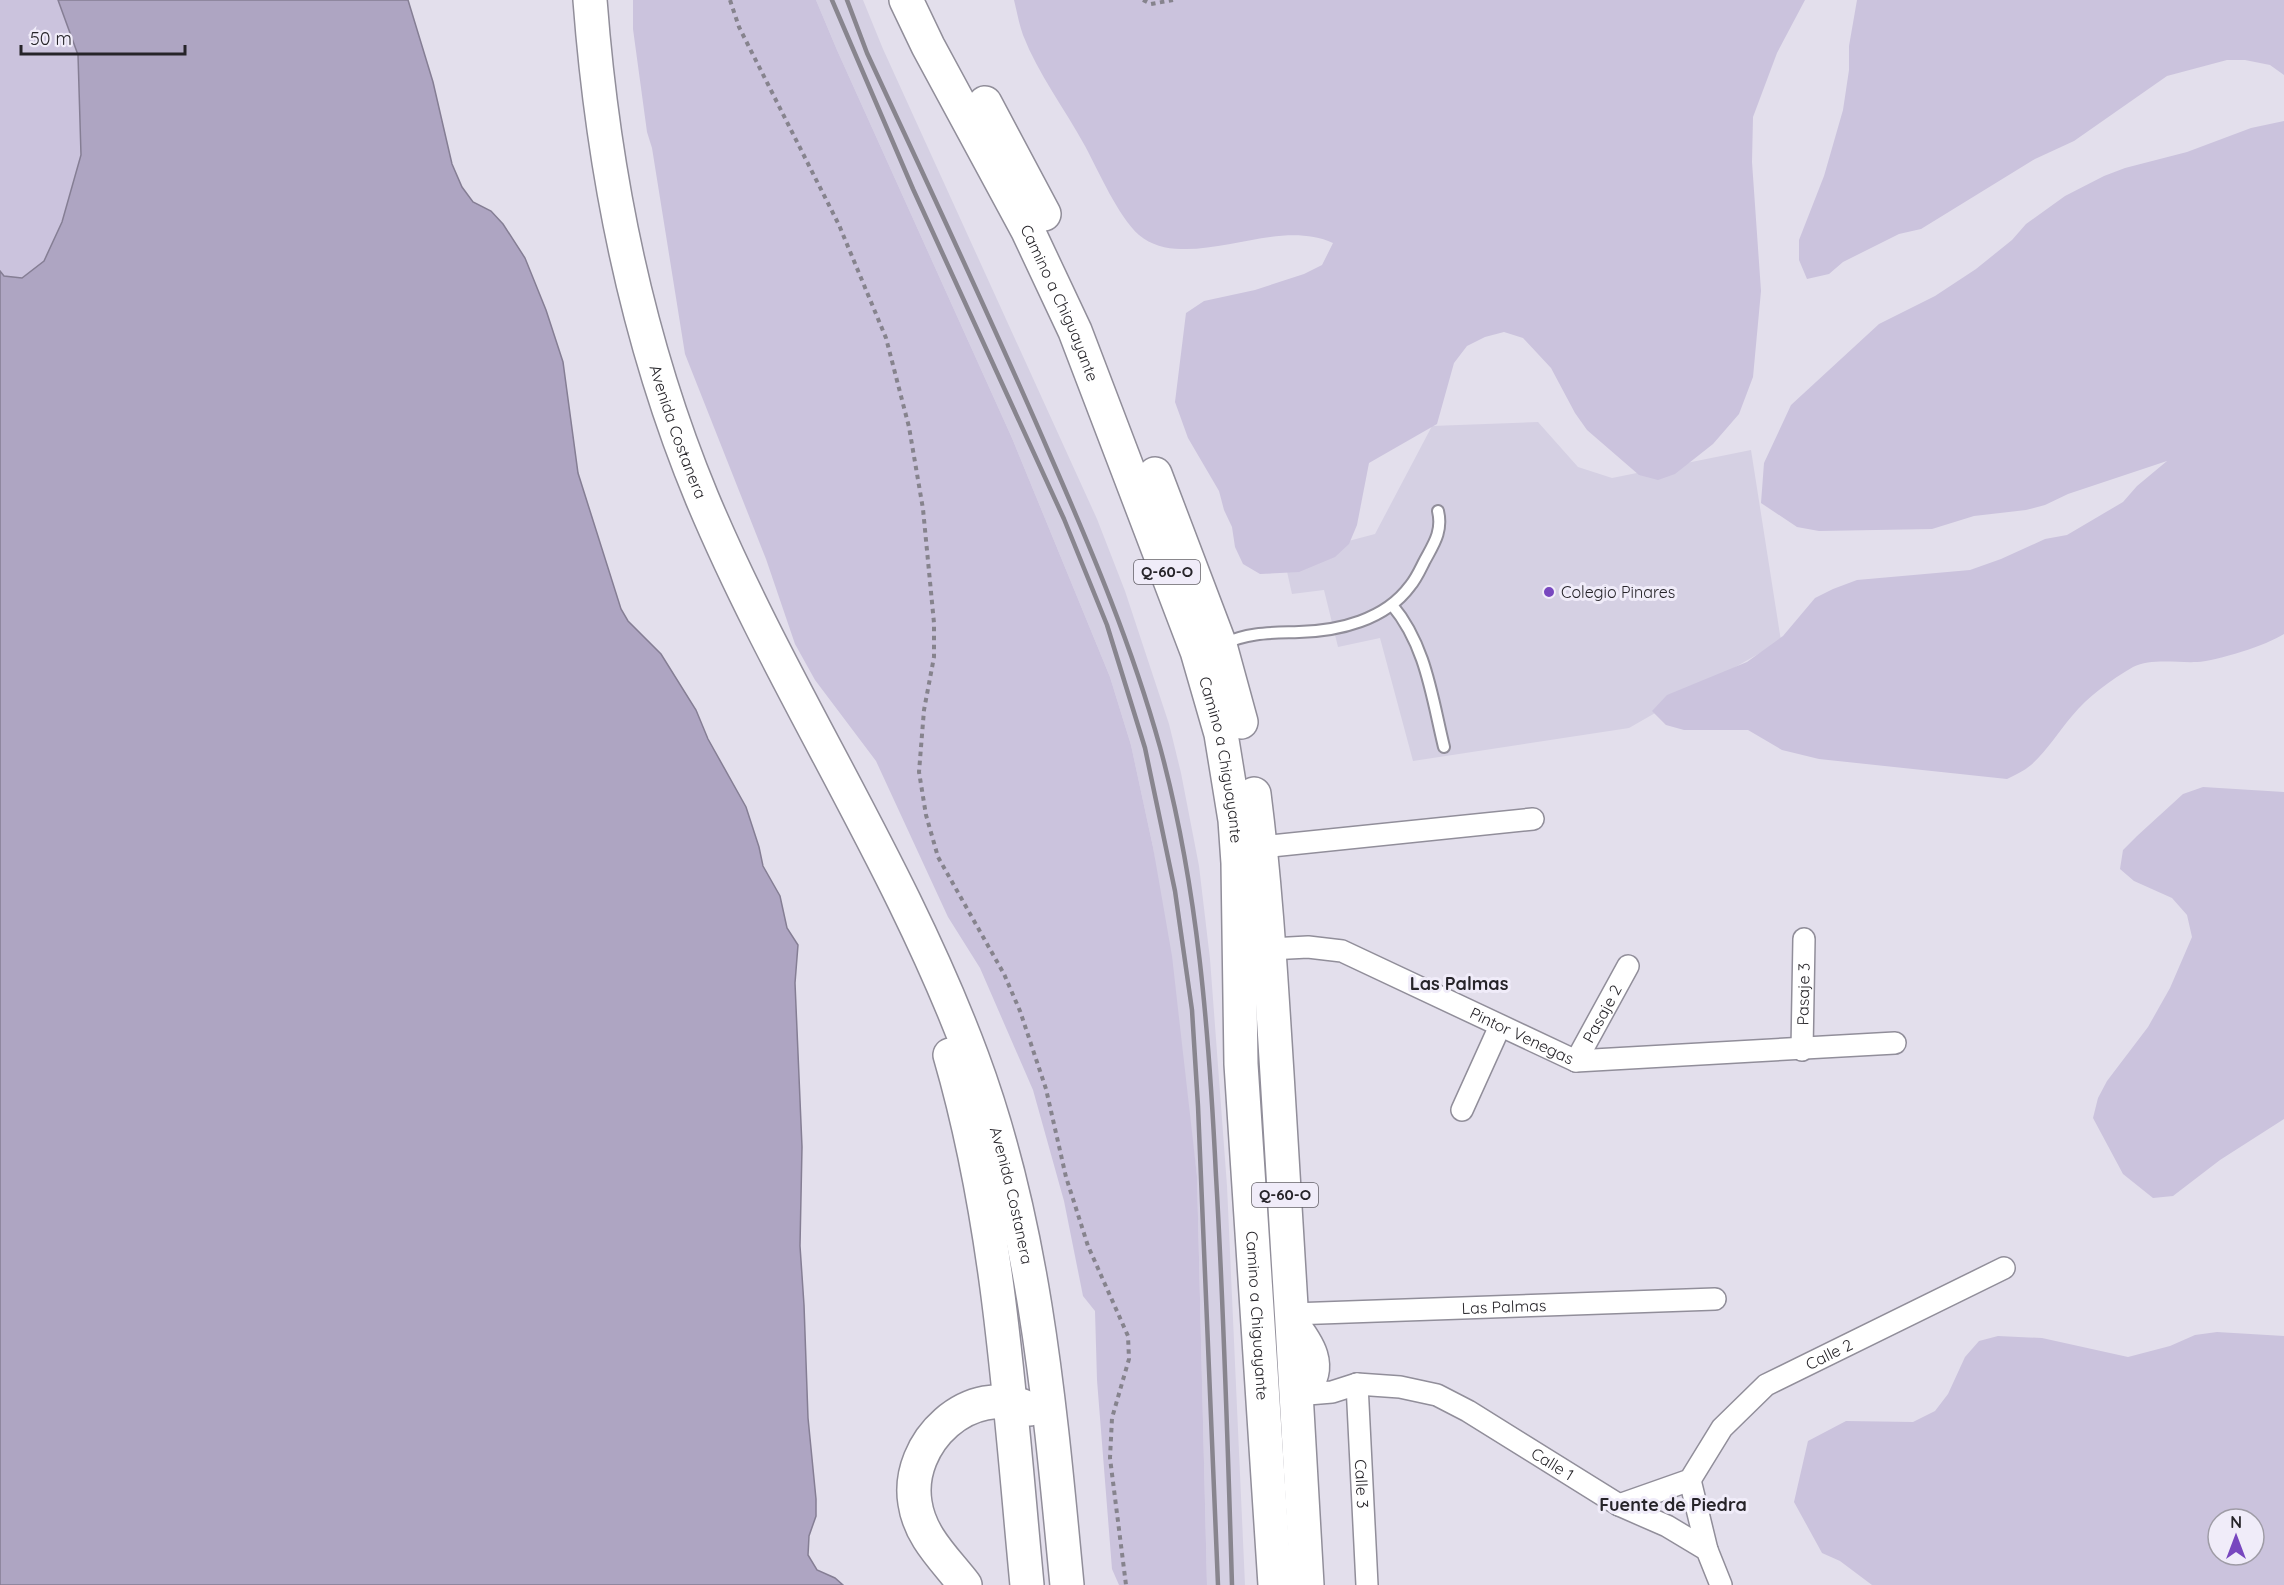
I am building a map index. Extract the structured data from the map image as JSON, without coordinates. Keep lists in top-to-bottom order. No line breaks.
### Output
{"streets":{"main road":["Camino a Chiguayante","Avenida Costanera","Q-60-O"],"street":["Pasaje 3","Pasaje 2","Pintor Venegas","Las Palmas","Calle 2","Calle 1","Calle 3"]},"crossings":[["Camino a Chiguayante","Pintor Venegas"],["Camino a Chiguayante","Las Palmas"],["Camino a Chiguayante","Calle 1"],["Pasaje 3","Pintor Venegas"],["Pasaje 2","Pintor Venegas"],["Calle 1","Calle 3"]],"districts":["Las Palmas","Fuente de Piedra"],"places":["Colegio Pinares"],"scale_bar":"50 m","north":"top"}
